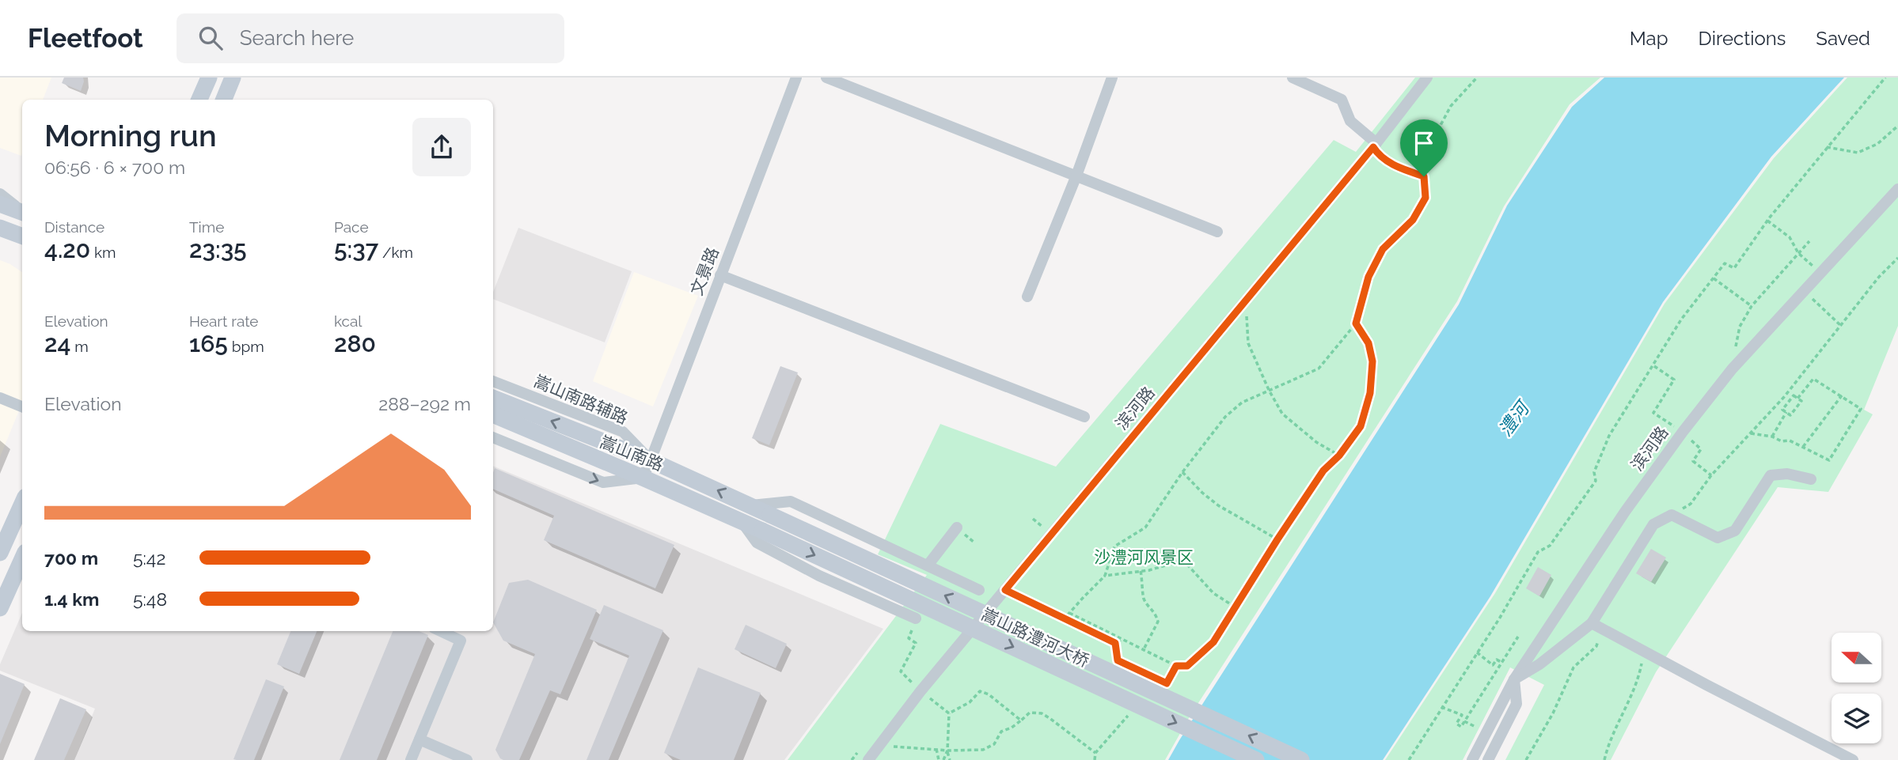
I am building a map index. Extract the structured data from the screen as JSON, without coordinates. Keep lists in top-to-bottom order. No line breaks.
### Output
{"streets":{"main road":["嵩山南路","嵩山路澧河大桥"],"street":["文景路","嵩山南路辅路","滨河路"]},"crossings":[["文景路","嵩山南路辅路"],["文景路","嵩山南路"],["嵩山南路辅路","嵩山南路"],["嵩山南路","嵩山路澧河大桥"]],"water":["澧河"],"parks":["沙澧河风景区"],"north":"left","page":{"header":"Fleetfoot","search":"Search here","nav":["Map","Directions","Saved"],"heading":["Morning run","06:56 · 6 × 700 m"],"stats":[["Distance","4.20 km"],["Time","23:35"],["Pace","5:37 /km"],["Elevation","24 m"],["Heart rate","165 bpm"],["kcal","280"]],"chart":["Elevation","288–292 m"],"list":[{"name":"700 m","note":"5:42"},{"name":"1.4 km","note":"5:48"}]}}
